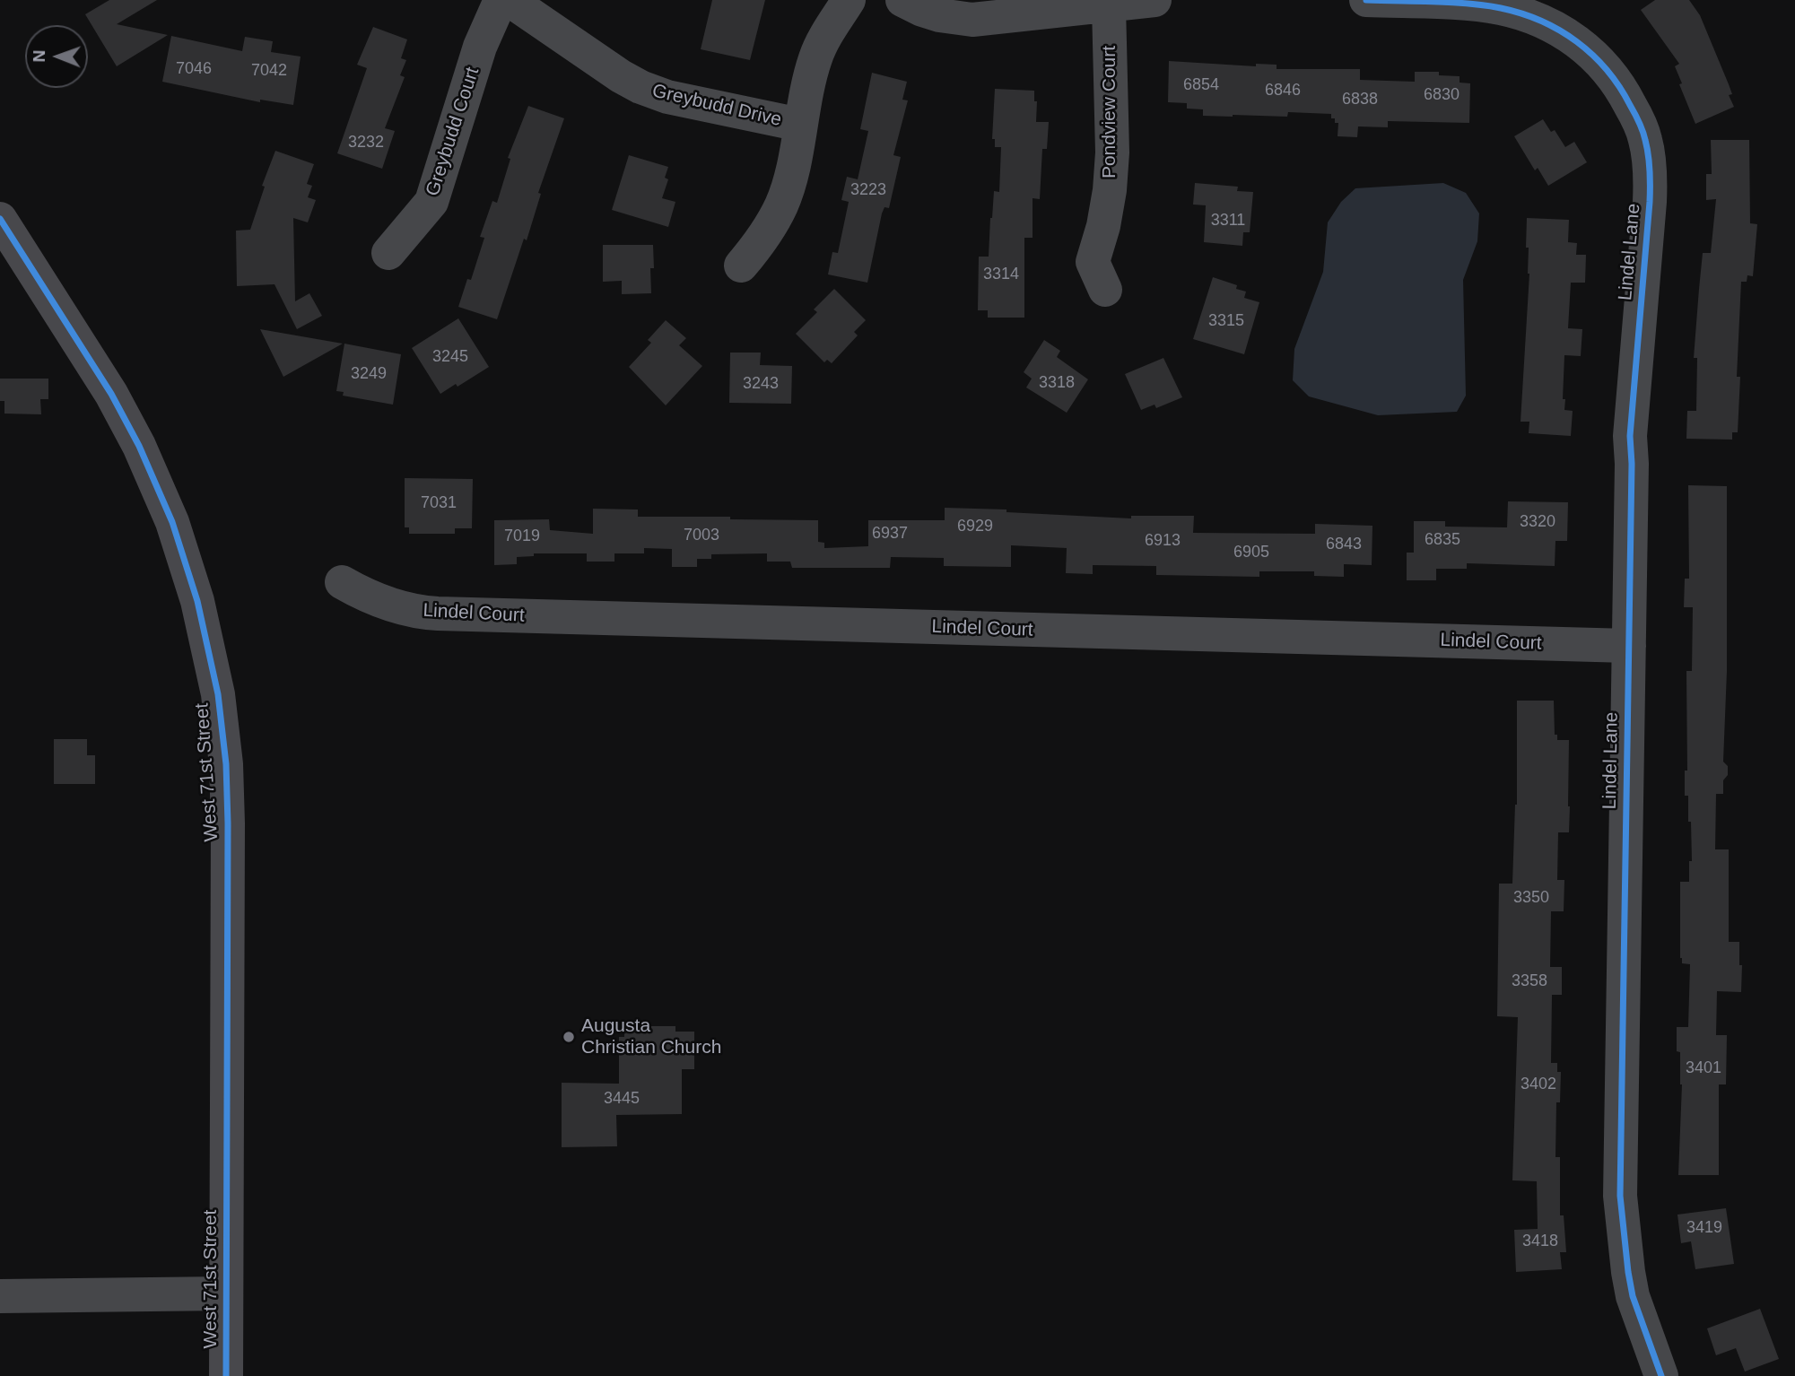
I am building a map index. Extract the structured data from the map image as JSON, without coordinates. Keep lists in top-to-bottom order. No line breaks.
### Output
{"streets":{"main road":["West 71st Street"],"street":["Greybudd Drive","Pondview Court","Greybudd Court","Lindel Lane","Lindel Court"]},"crossings":[["Lindel Lane","Lindel Court"]],"places":["Augusta Christian Church"],"house_numbers":["7046","7042","6854","6846","6830","6838","3232","3223","3311","3314","3315","3245","3249","3318","3243","7031","3320","6929","6937","7003","7019","6835","6913","6843","6905","3350","3358","3401","3402","3445","3419","3418"],"north":"left"}
